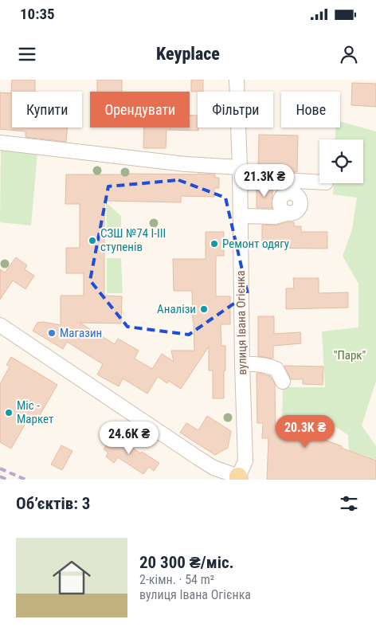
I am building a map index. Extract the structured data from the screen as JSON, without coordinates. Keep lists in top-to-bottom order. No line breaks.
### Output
{"streets":{"street":["вулиця Івана Огієнка"]},"parks":["\"Парк\""],"places":["СЗШ №74 І-ІІІ ступенів","Ремонт одягу","Аналізи","Магазин","Міс - Маркет"],"page":{"status":"10:35","header":"Keyplace","chip":["Купити","Орендувати","Фільтри","Нове"],"price":["21.3K ₴","20.3K ₴","24.6K ₴"],"heading":"Об’єктів: 3","list":[{"name":"20 300 ₴/міс.","note":"2-кімн. · 54 m² · вулиця Івана Огієнка"}]}}
